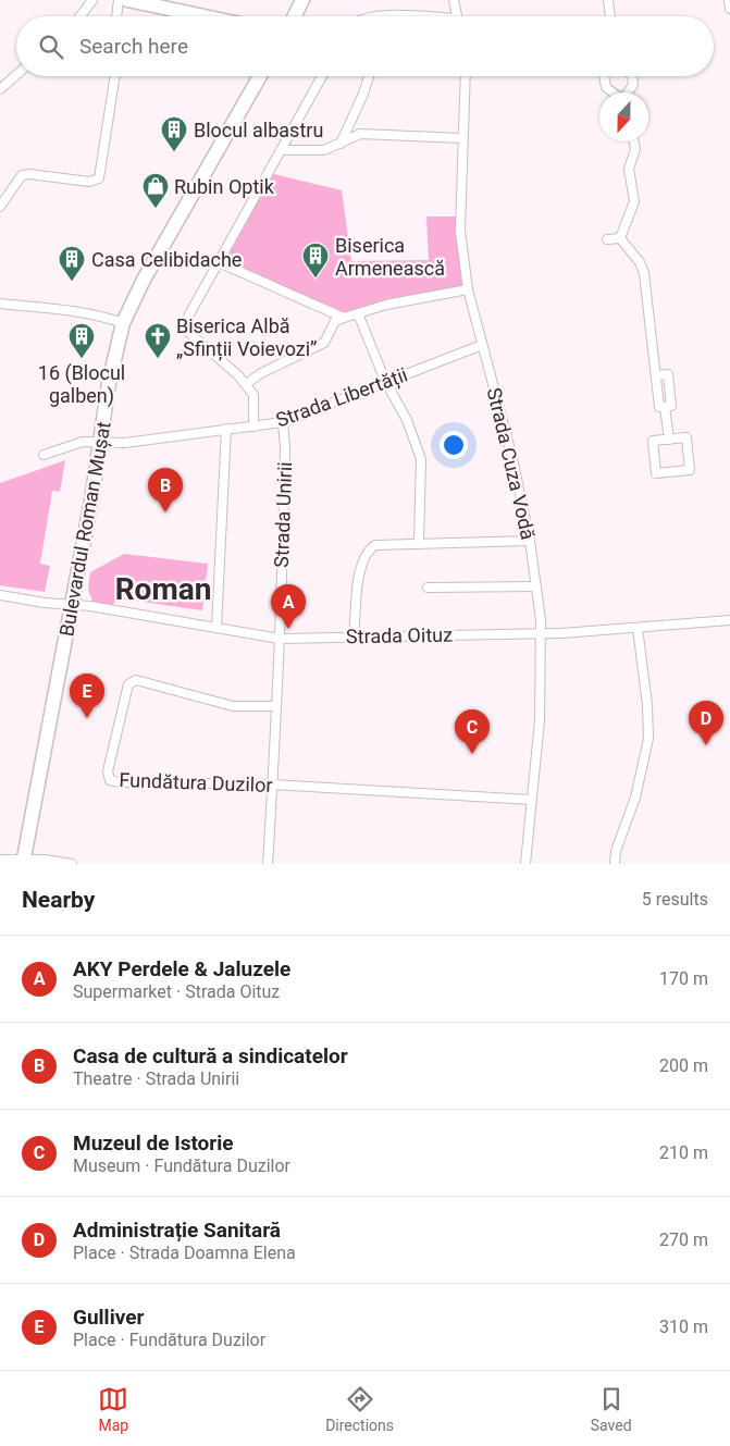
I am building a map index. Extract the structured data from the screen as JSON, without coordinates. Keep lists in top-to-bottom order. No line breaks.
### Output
{"streets":{"main road":["Bulevardul Roman Mușat"],"street":["Strada Libertății","Strada Cuza Vodă","Strada Unirii","Strada Oituz","Fundătura Duzilor"]},"crossings":[["Strada Libertății","Strada Cuza Vodă"],["Strada Libertății","Strada Unirii"],["Strada Libertății","Bulevardul Roman Mușat"],["Strada Cuza Vodă","Strada Oituz"],["Strada Cuza Vodă","Fundătura Duzilor"],["Strada Unirii","Strada Oituz"],["Strada Unirii","Fundătura Duzilor"],["Bulevardul Roman Mușat","Strada Oituz"]],"districts":["Roman"],"places":{"building":["Blocul albastru","Biserica Armenească","Casa Celibidache","16 (Blocul galben)"],"shop":["Rubin Optik"],"church":["Biserica Albă „Sfinții Voievozi”"]},"north":"bottom","page":{"search":"Search here","pins":["B","A","E","D","C"],"heading":["Nearby","5 results"],"list":[{"mark":"A","name":"AKY Perdele & Jaluzele","note":"Supermarket · Strada Oituz","value":"170 m"},{"mark":"B","name":"Casa de cultură a sindicatelor","note":"Theatre · Strada Unirii","value":"200 m"},{"mark":"C","name":"Muzeul de Istorie","note":"Museum · Fundătura Duzilor","value":"210 m"},{"mark":"D","name":"Administrație Sanitară","note":"Place · Strada Doamna Elena","value":"270 m"},{"mark":"E","name":"Gulliver","note":"Place · Fundătura Duzilor","value":"310 m"}],"nav":["Map","Directions","Saved"]}}
